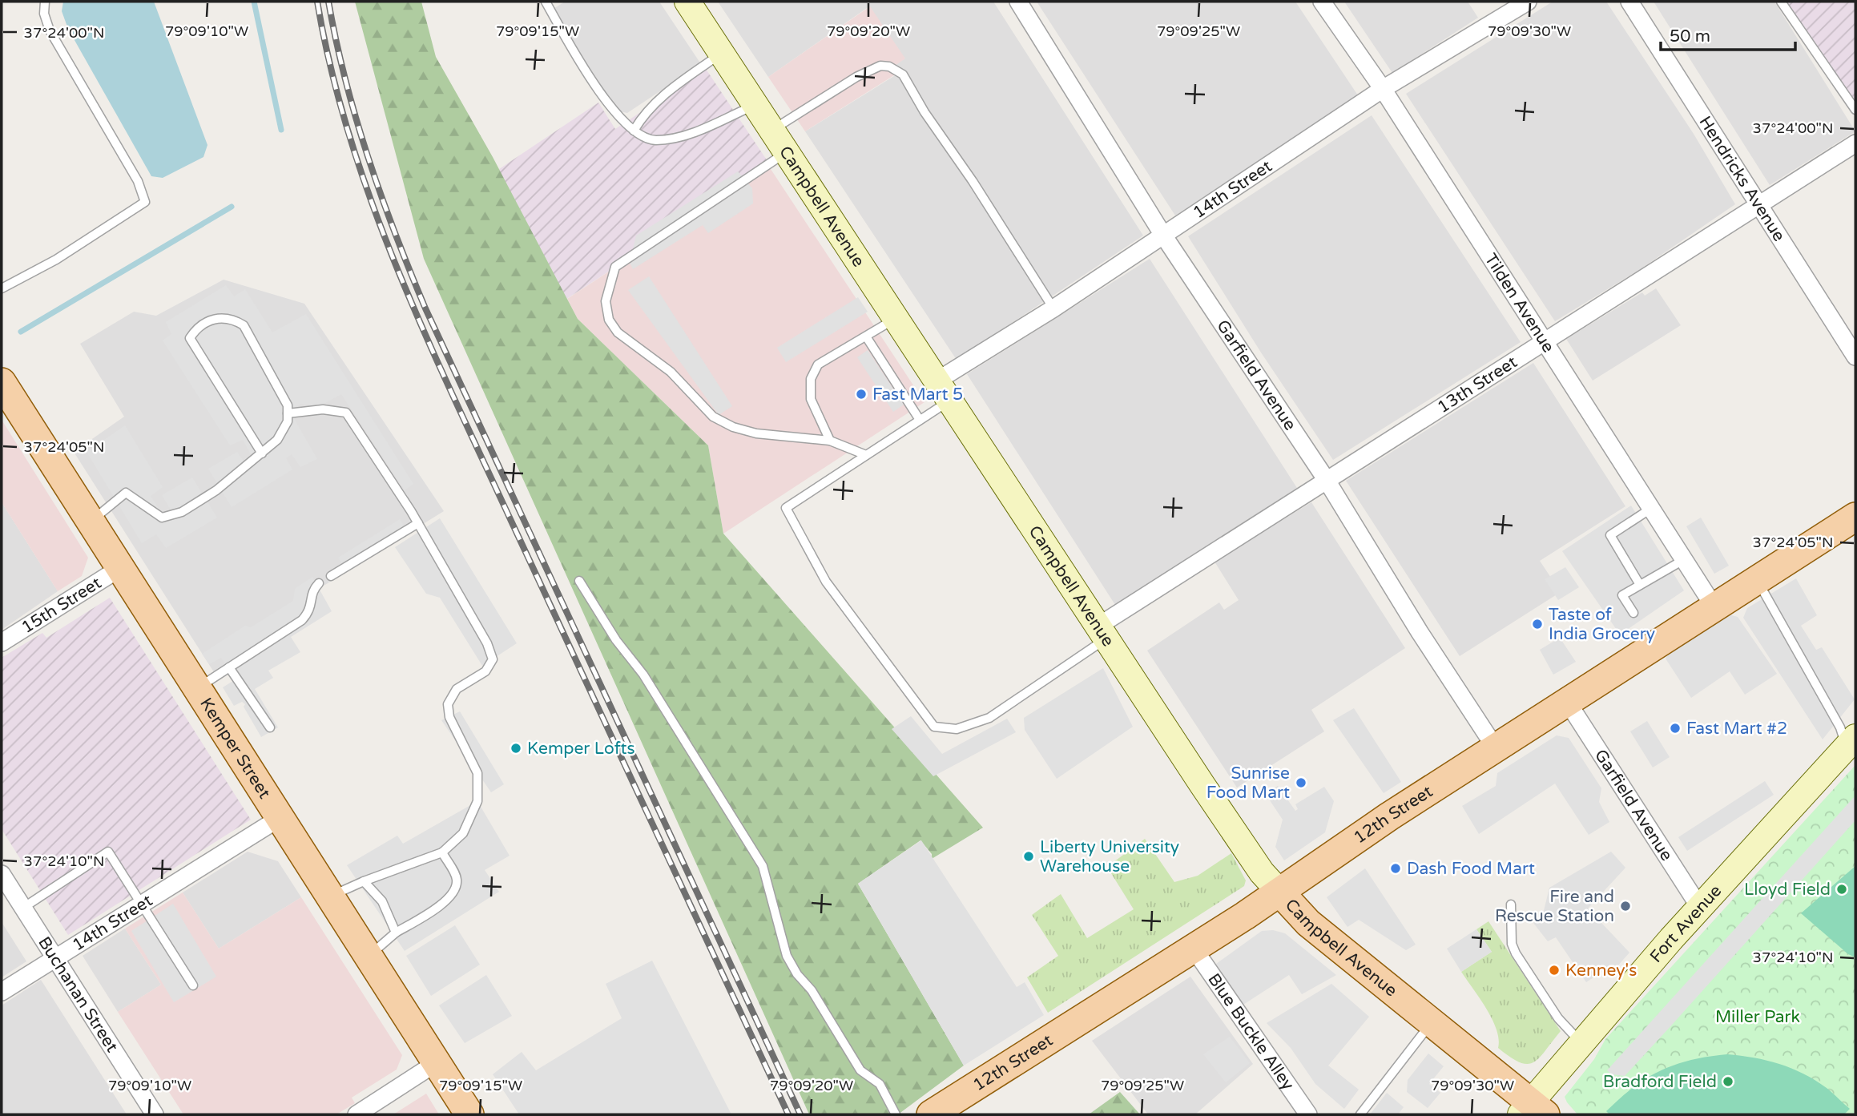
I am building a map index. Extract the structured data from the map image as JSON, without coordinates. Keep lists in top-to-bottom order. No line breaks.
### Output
{"streets":{"main road":["Campbell Avenue","Kemper Street","12th Street","Fort Avenue"],"street":["Hendricks Avenue","14th Street","Tilden Avenue","Garfield Avenue","13th Street","15th Street","Buchanan Street","Blue Buckle Alley"]},"crossings":[["Hendricks Avenue","13th Street"],["14th Street","Campbell Avenue"],["14th Street","Tilden Avenue"],["14th Street","Garfield Avenue"],["14th Street","Kemper Street"],["14th Street","Buchanan Street"],["Campbell Avenue","13th Street"],["Campbell Avenue","12th Street"],["Campbell Avenue","Fort Avenue"],["Tilden Avenue","13th Street"],["Tilden Avenue","12th Street"],["Garfield Avenue","13th Street"],["Garfield Avenue","12th Street"],["Garfield Avenue","Fort Avenue"],["15th Street","Kemper Street"],["12th Street","Blue Buckle Alley"]],"parks":["Miller Park"],"places":["Fast Mart 5","Taste of India Grocery","Fast Mart #2","Kemper Lofts","Sunrise Food Mart","Liberty University Warehouse","Dash Food Mart","Lloyd Field","Fire and Rescue Station","Kenney's","Bradford Field"],"scale_bar":"50 m","coordinates":["79°09'10\"W","79°09'15\"W","79°09'20\"W","79°09'25\"W","79°09'30\"W","37°24'00\"N","37°24'05\"N","37°24'10\"N"]}
